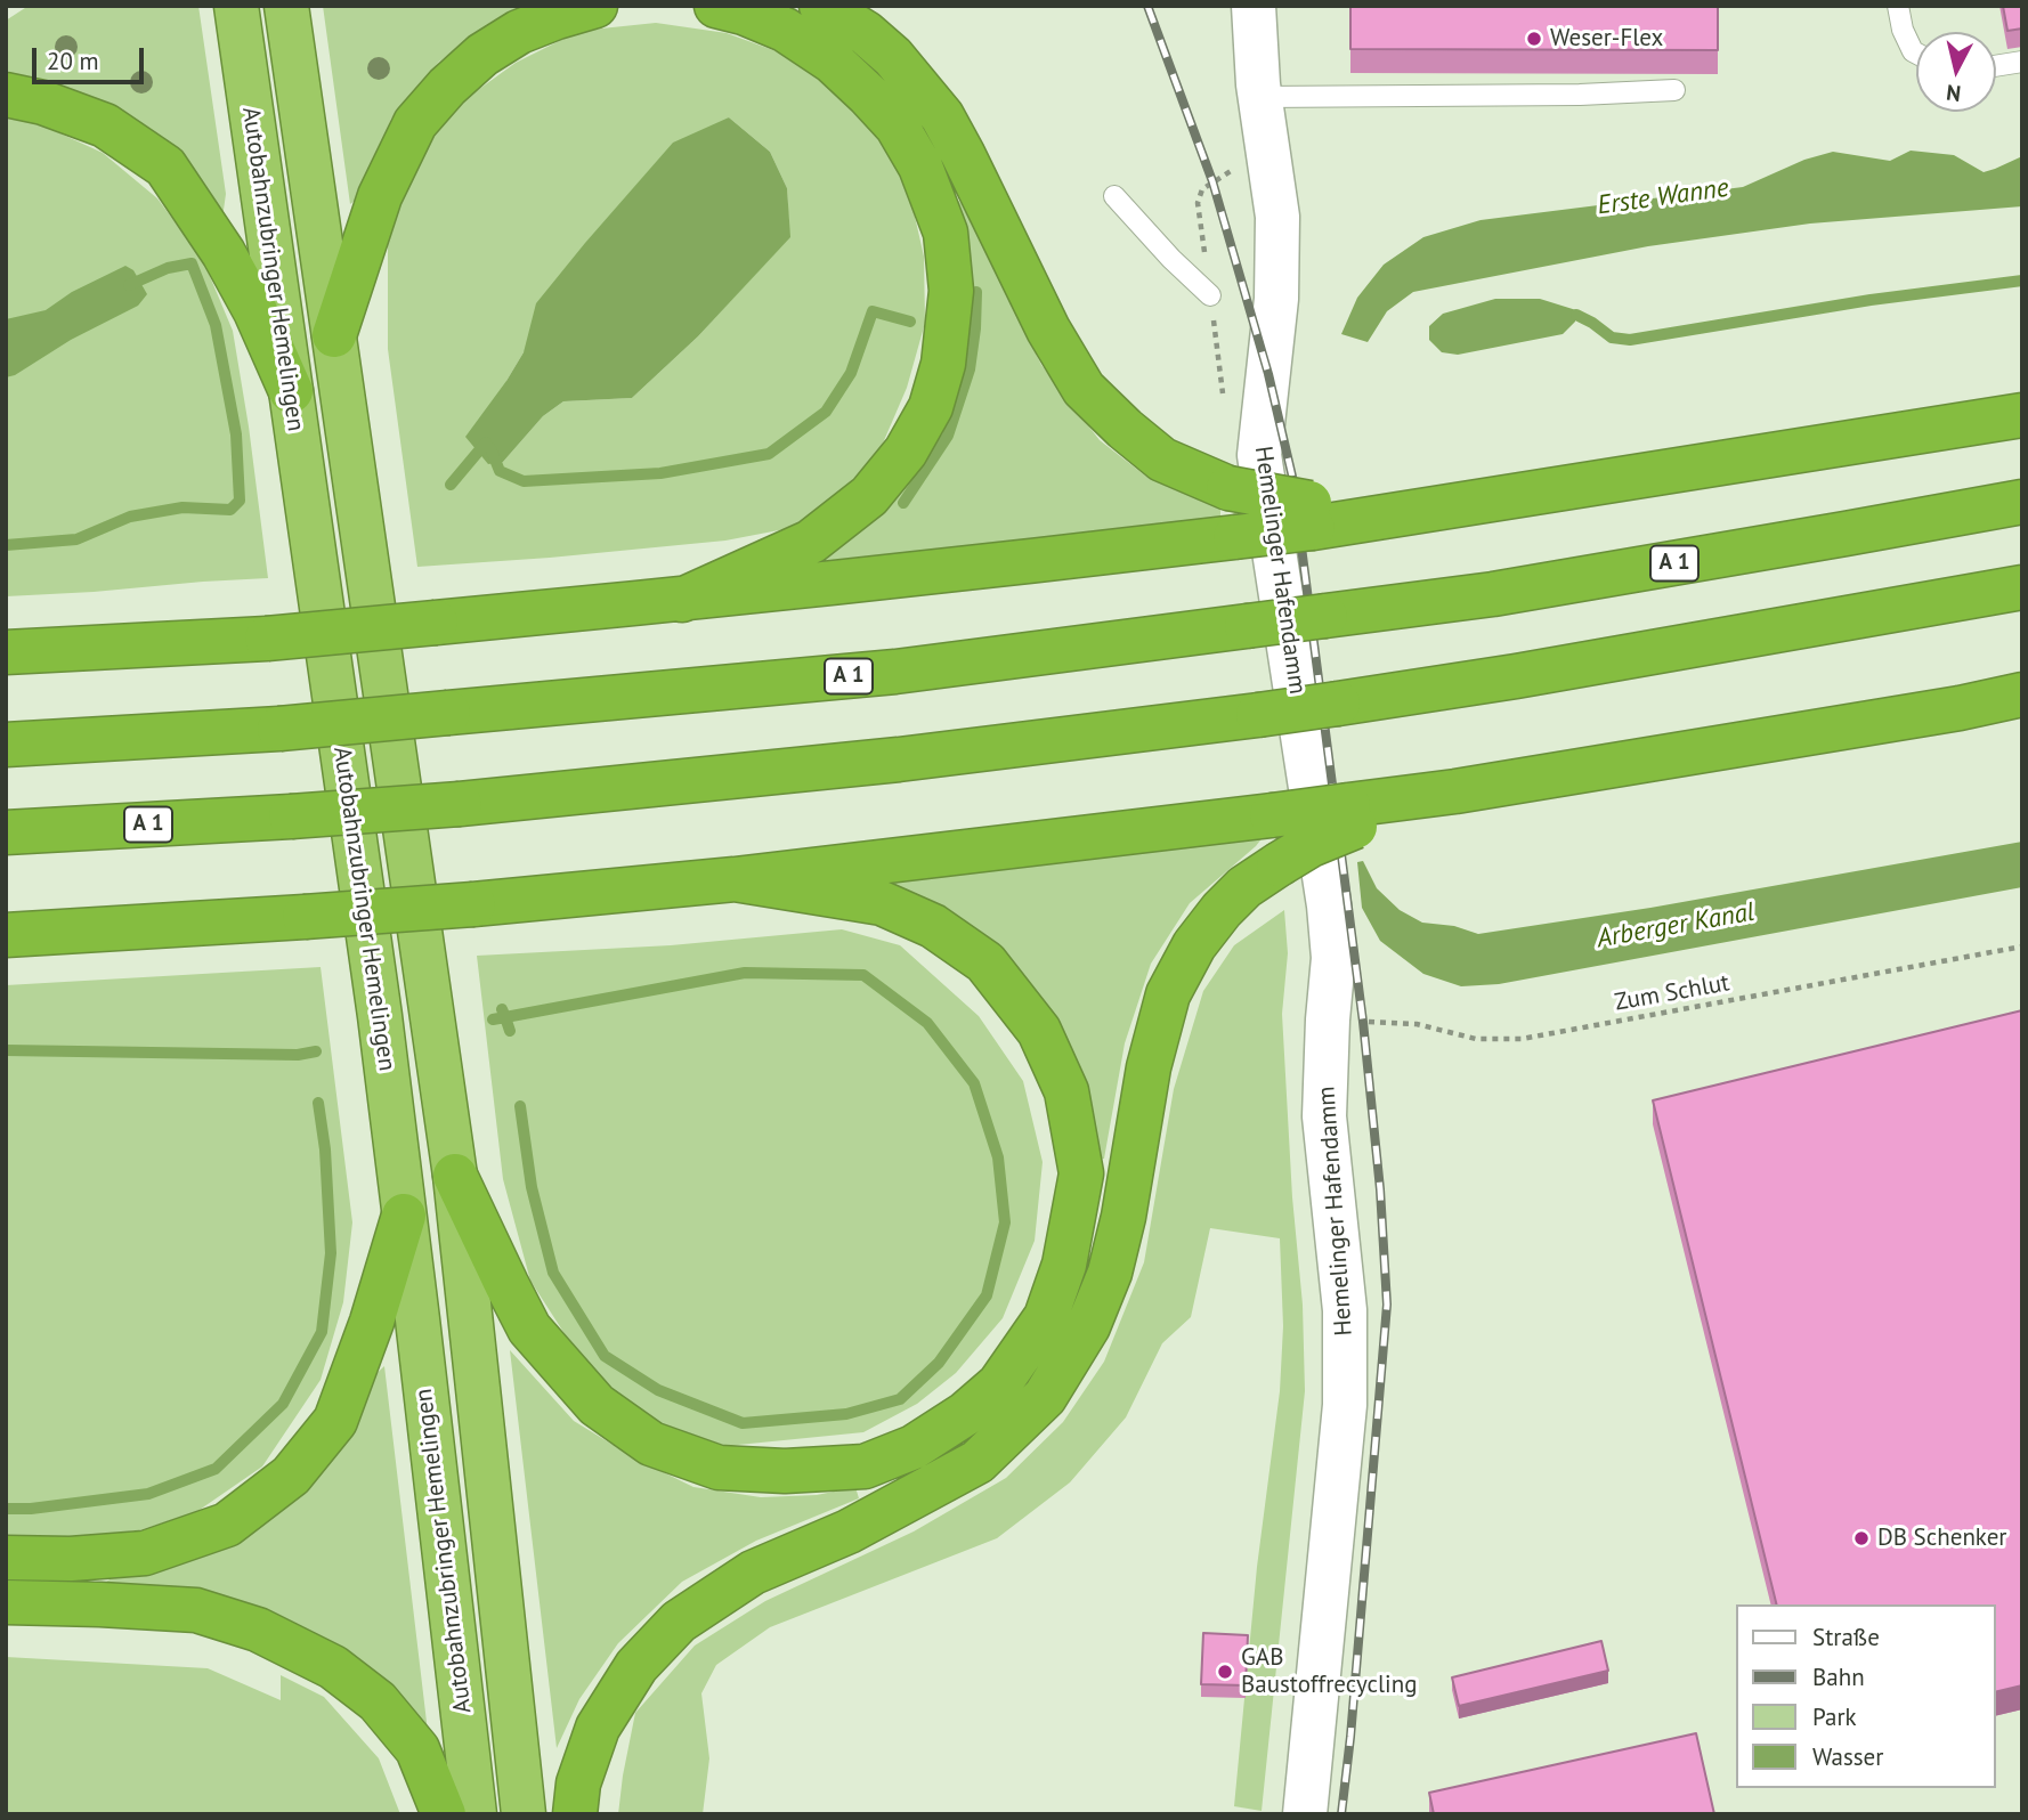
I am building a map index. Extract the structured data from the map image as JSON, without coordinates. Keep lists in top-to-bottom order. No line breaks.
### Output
{"streets":{"highway":["Autobahnzubringer Hemelingen","A 1"],"street":["Hemelinger Hafendamm"],"path":["Zum Schlut"]},"crossings":[["Hemelinger Hafendamm","Zum Schlut"]],"water":["Erste Wanne","Arberger Kanal"],"places":["Weser-Flex","DB Schenker","GAB Baustoffrecycling"],"legend":["Straße","Bahn","Park","Wasser"],"scale_bar":"20 m","north":"bottom"}
